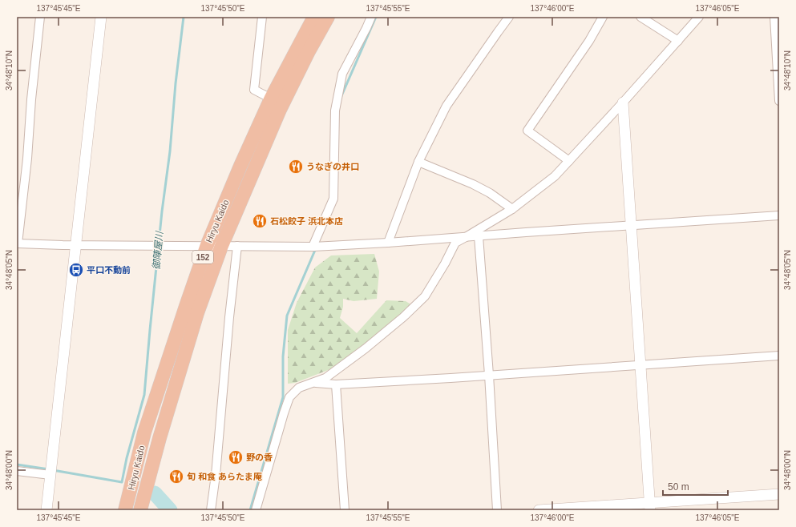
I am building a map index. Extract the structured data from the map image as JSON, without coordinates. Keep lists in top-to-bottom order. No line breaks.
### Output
{"streets":{"highway":["Hiryu Kaido","152"]},"water":["御陣屋川"],"places":{"restaurant":["うなぎの井口","石松餃子 浜北本店","野の香","旬 和食 あらたま庵"],"bus stop":["平口不動前"]},"scale_bar":"50 m","coordinates":["137°45'45\"E","137°45'50\"E","137°45'55\"E","137°46'00\"E","137°46'05\"E","34°48'10\"N","34°48'05\"N","34°48'00\"N"]}
